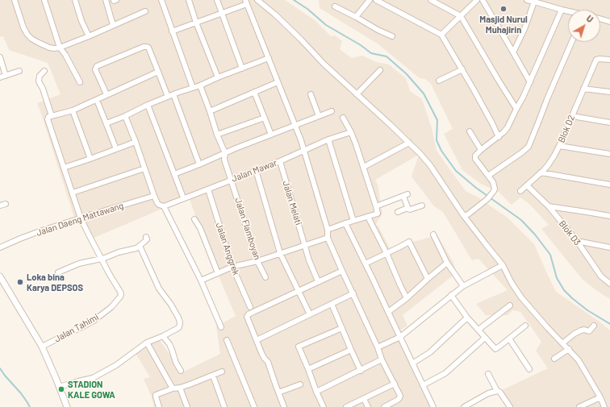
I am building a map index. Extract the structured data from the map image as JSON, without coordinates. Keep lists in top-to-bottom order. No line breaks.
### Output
{"streets":{"street":["Blok D2","Jalan Mawar","Jalan Melati","Jalan Daeng Mattawang","Jalan Flamboyan","Blok D3","Jalan Anggrek","Jalan Tahimi"]},"crossings":[["Blok D2","Blok D3"],["Jalan Mawar","Jalan Melati"],["Jalan Mawar","Jalan Flamboyan"],["Jalan Mawar","Jalan Anggrek"],["Jalan Daeng Mattawang","Jalan Tahimi"]],"places":["Masjid Nurul Muhajirin","Loka bina Karya DEPSOS","STADION KALE GOWA"],"north":"top right"}
